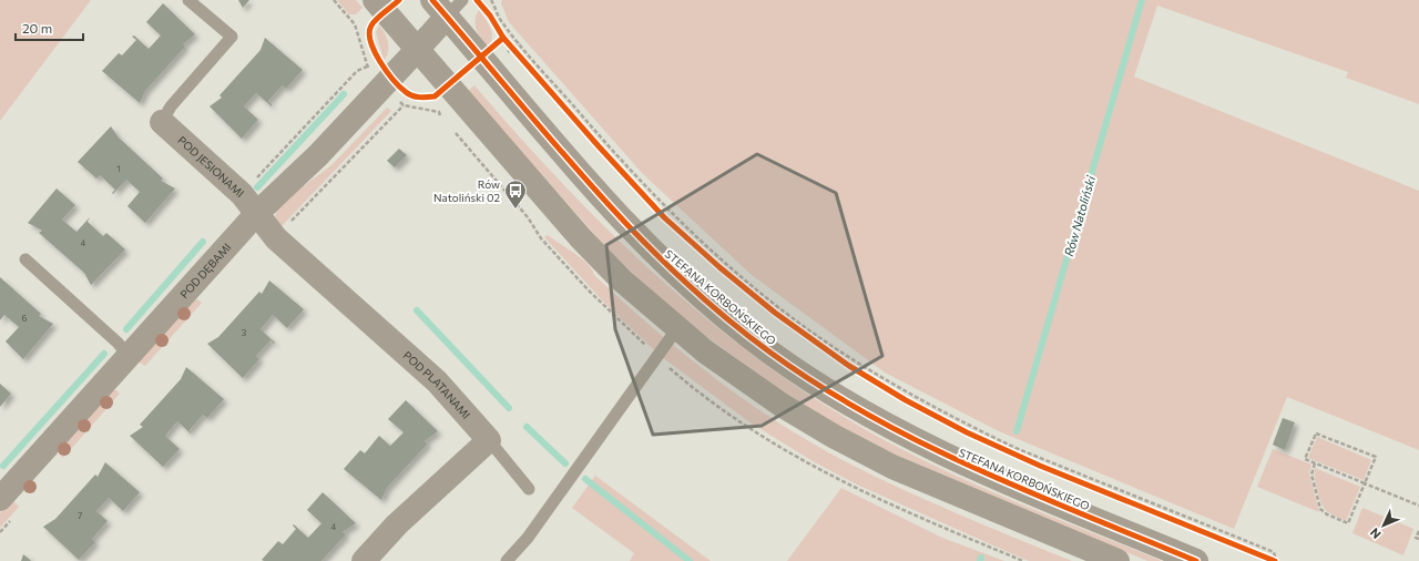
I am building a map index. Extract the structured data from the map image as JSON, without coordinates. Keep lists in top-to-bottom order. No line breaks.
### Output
{"streets":{"street":["POD JESIONAMI","POD DĘBAMI","STEFANA KORBOŃSKIEGO","POD PLATANAMI"]},"crossings":[["POD JESIONAMI","POD DĘBAMI"],["POD JESIONAMI","POD PLATANAMI"],["POD DĘBAMI","STEFANA KORBOŃSKIEGO"],["POD DĘBAMI","POD PLATANAMI"]],"water":["Rów Natoliński"],"places":{"bus stop":["Rów Natoliński 02"]},"house_numbers":["1","4","6","3","7","4"],"scale_bar":"20 m","north":"bottom left"}
